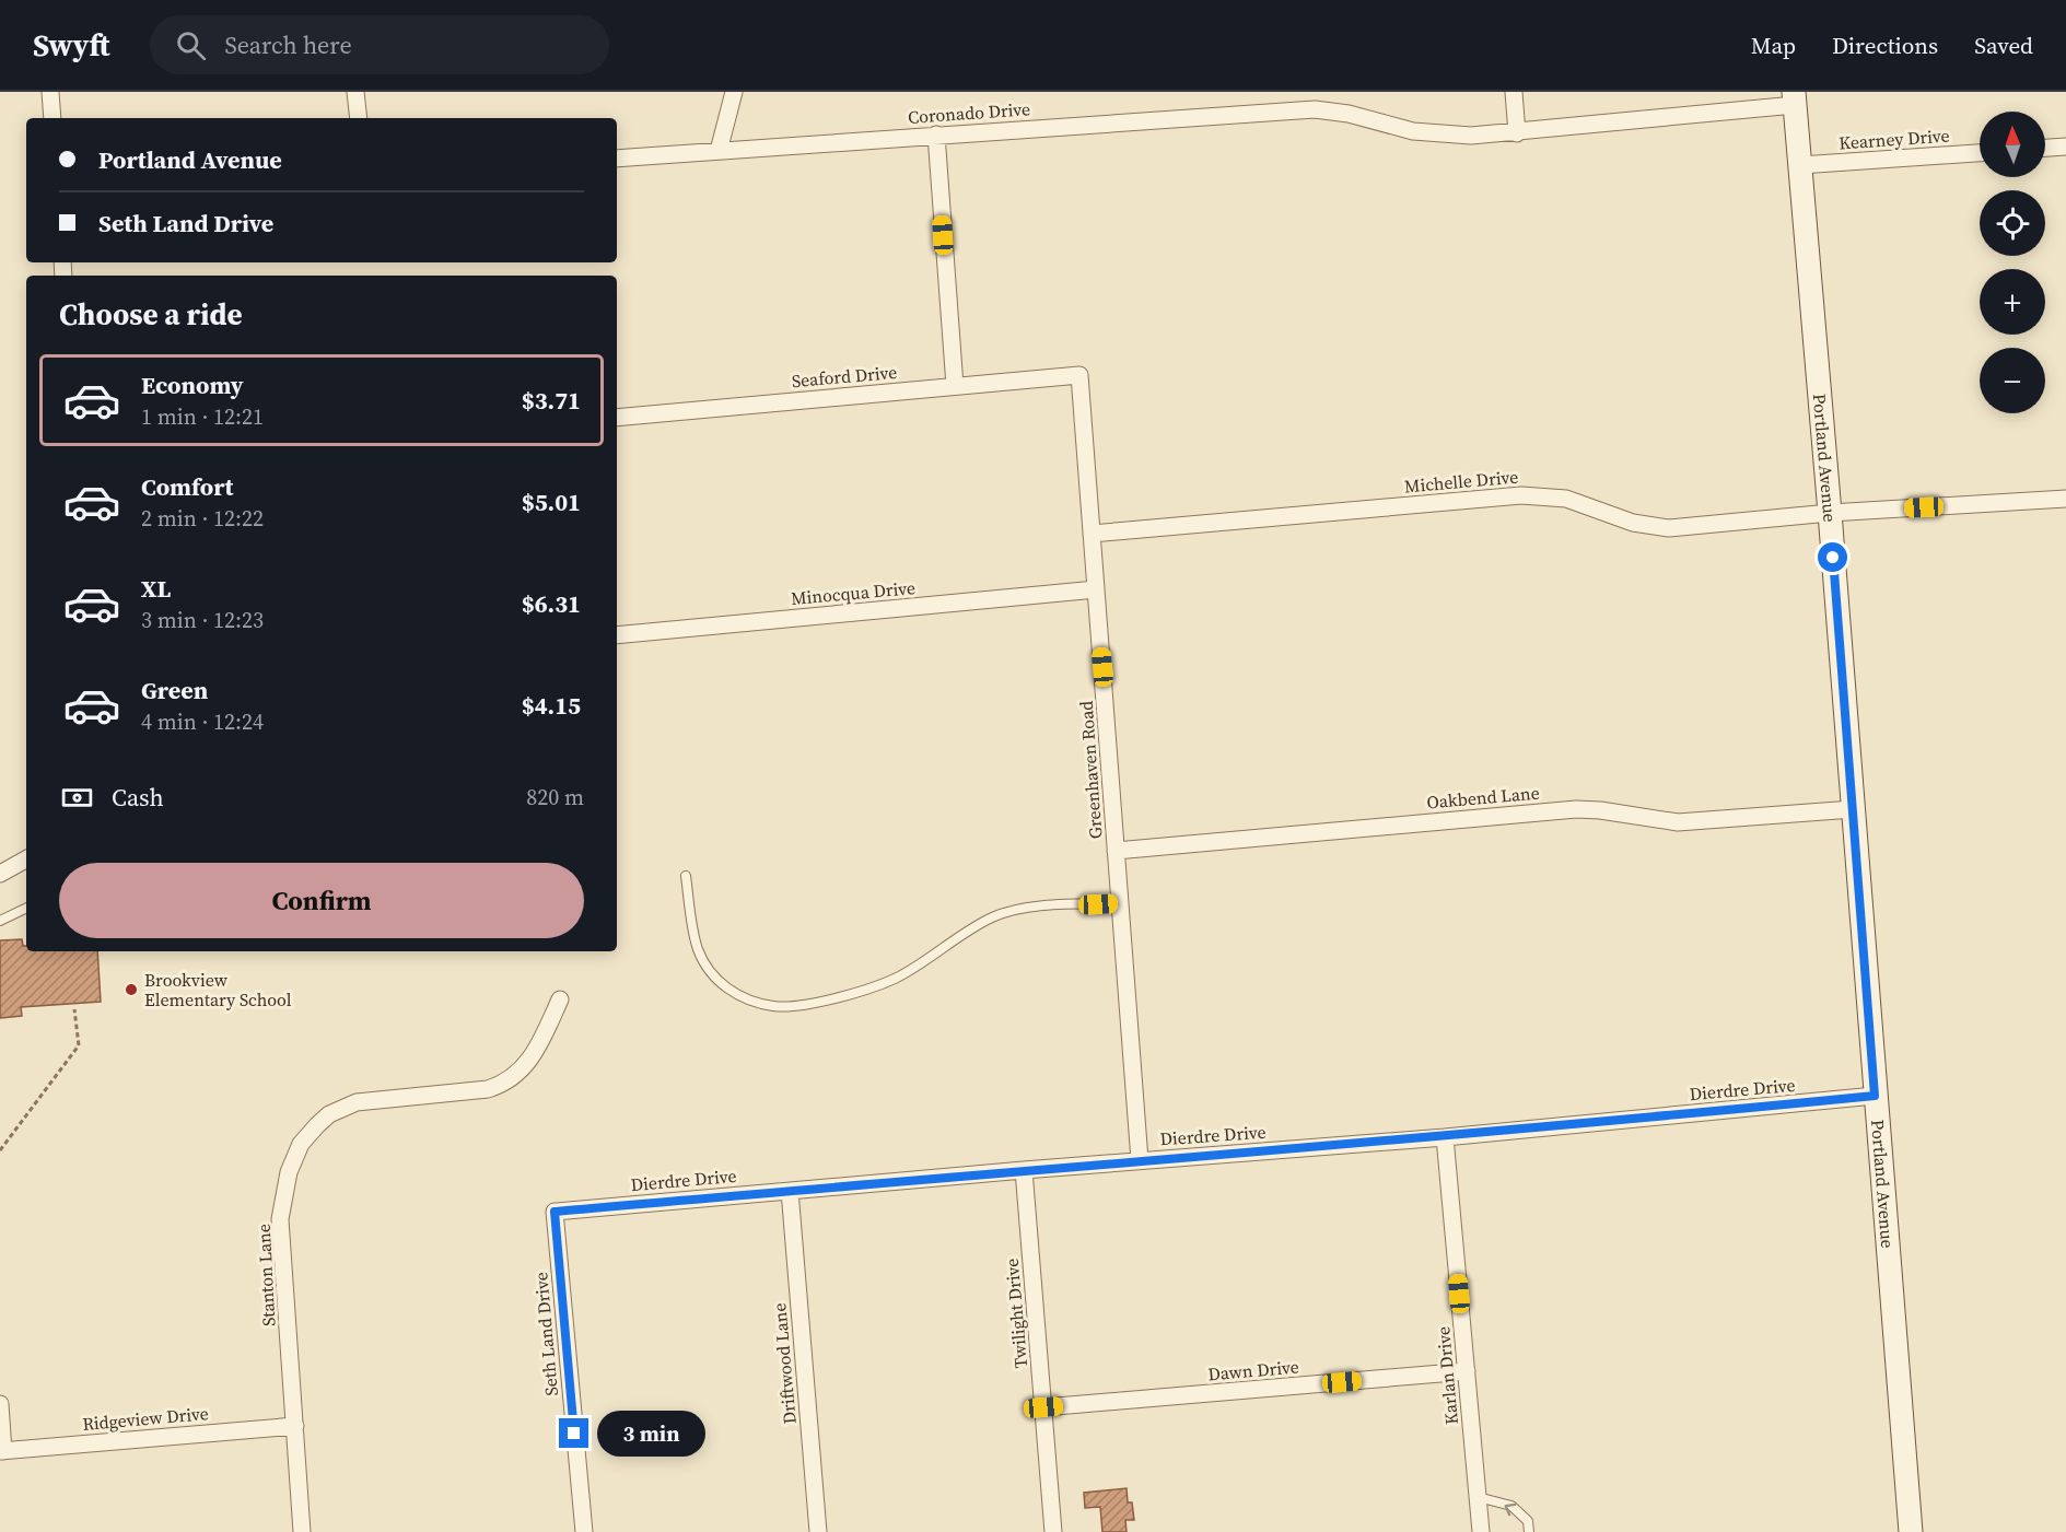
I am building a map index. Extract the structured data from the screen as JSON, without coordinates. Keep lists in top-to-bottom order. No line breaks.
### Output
{"streets":{"main road":["Portland Avenue"],"street":["Coronado Drive","Kearney Drive","Seaford Drive","Michelle Drive","Minocqua Drive","Greenhaven Road","Oakbend Lane","Dierdre Drive","Stanton Lane","Twilight Drive","Seth Land Drive","Driftwood Lane","Dawn Drive","Karlan Drive","Ridgeview Drive"]},"crossings":[["Coronado Drive","Portland Avenue"],["Kearney Drive","Portland Avenue"],["Seaford Drive","Greenhaven Road"],["Portland Avenue","Michelle Drive"],["Portland Avenue","Oakbend Lane"],["Portland Avenue","Dierdre Drive"],["Michelle Drive","Greenhaven Road"],["Minocqua Drive","Greenhaven Road"],["Greenhaven Road","Oakbend Lane"],["Greenhaven Road","Dierdre Drive"],["Dierdre Drive","Twilight Drive"],["Dierdre Drive","Seth Land Drive"],["Dierdre Drive","Driftwood Lane"],["Dierdre Drive","Karlan Drive"],["Stanton Lane","Ridgeview Drive"],["Twilight Drive","Dawn Drive"],["Dawn Drive","Karlan Drive"]],"places":["Brookview Elementary School"],"north":"top","page":{"header":"Swyft","search":"Search here","nav":["Map","Directions","Saved"],"map_buttons":["+","−"],"banner":["Portland Avenue","Seth Land Drive"],"heading":"Choose a ride","list":[{"name":"Economy","note":"1 min · 12:21","value":"$3.71"},{"name":"Comfort","note":"2 min · 12:22","value":"$5.01"},{"name":"XL","note":"3 min · 12:23","value":"$6.31"},{"name":"Green","note":"4 min · 12:24","value":"$4.15"}],"pay":["Cash","820 m"],"buttons":"Confirm","bubble":"3 min"}}
